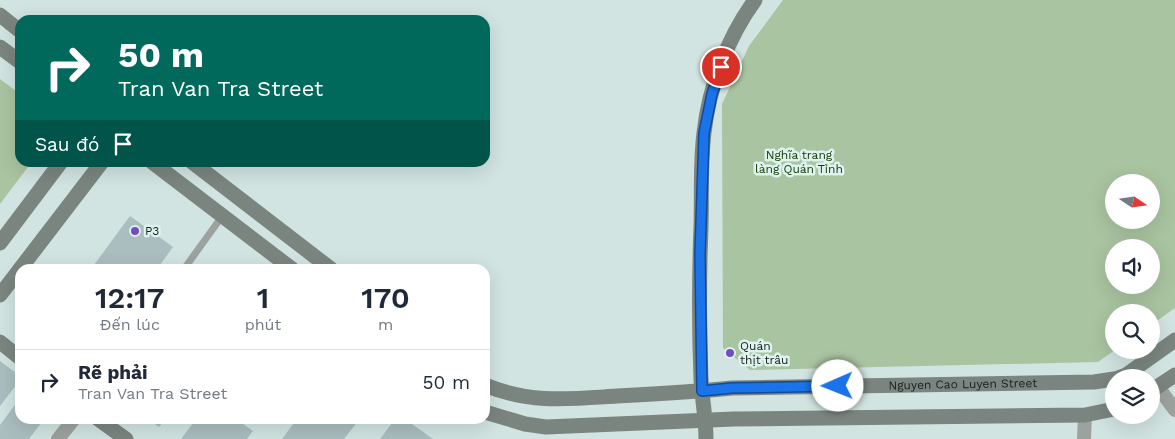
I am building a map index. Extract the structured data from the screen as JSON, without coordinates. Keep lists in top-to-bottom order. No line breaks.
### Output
{"streets":{"street":["Nguyen Cao Luyen Street"]},"parks":["Nghĩa trang làng Quán Tỉnh"],"places":["P3","Quán thịt trâu"],"north":"right","page":{"turn":["50 m","Tran Van Tra Street"],"then":"Sau đó","eta":["12:17","Đến lúc","1","phút","170","m"],"list":[{"name":"Rẽ phải","note":"Tran Van Tra Street","value":"50 m"}]}}
